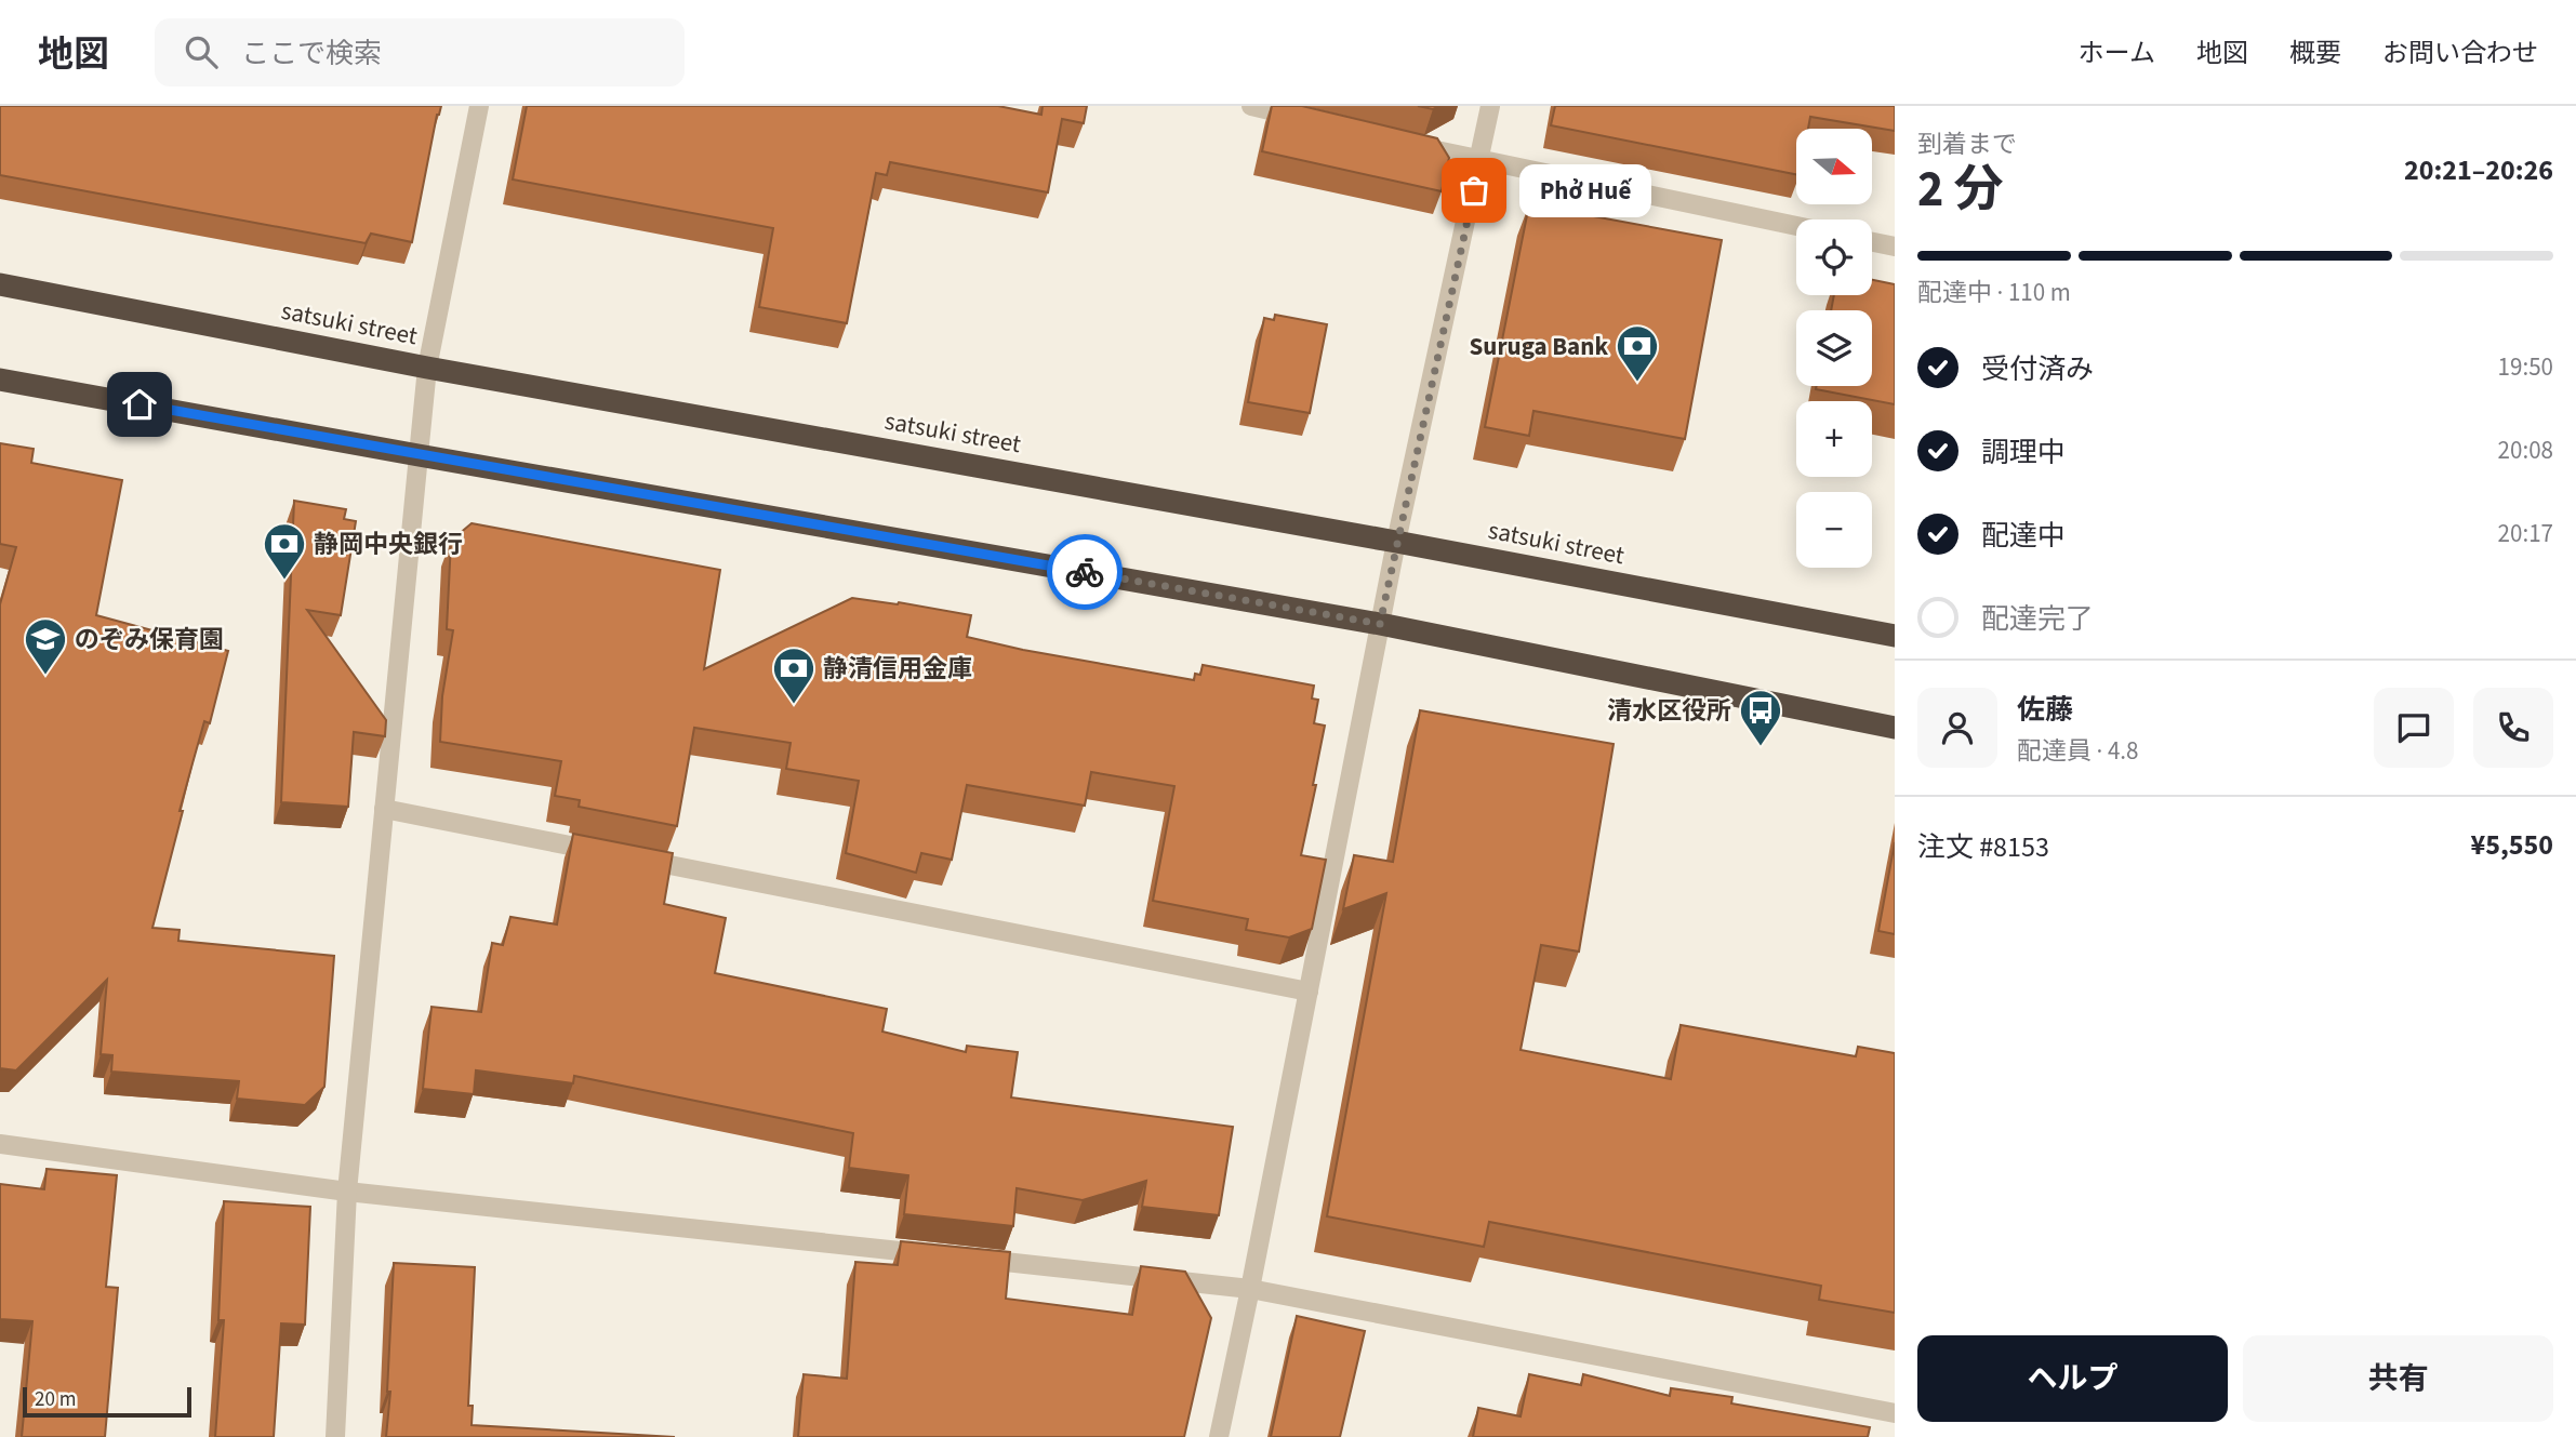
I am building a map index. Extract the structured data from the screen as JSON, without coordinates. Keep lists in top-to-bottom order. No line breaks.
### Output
{"streets":{"highway":["satsuki street"]},"places":{"other":["Phở Huế"],"bank":["Suruga Bank","静岡中央銀行","静清信用金庫"],"school or university":["のぞみ保育園"],"bus stop":["清水区役所"]},"scale_bar":"20 m","north":"right","page":{"header":"地図","search":"ここで検索","nav":["ホーム","地図","概要","お問い合わせ"],"heading":["2 分","到着まで","20:21–20:26"],"panel":["佐藤","配達員 · 4.8","注文 #8153","¥5,550"],"map_buttons":["+","−"],"bubble":"Phở Huế","bar":"配達中 · 110 m","list":[["受付済み","19:50"],["調理中","20:08"],["配達中","20:17"],"配達完了"],"buttons":["ヘルプ","共有"],"scale":"20 m"}}
